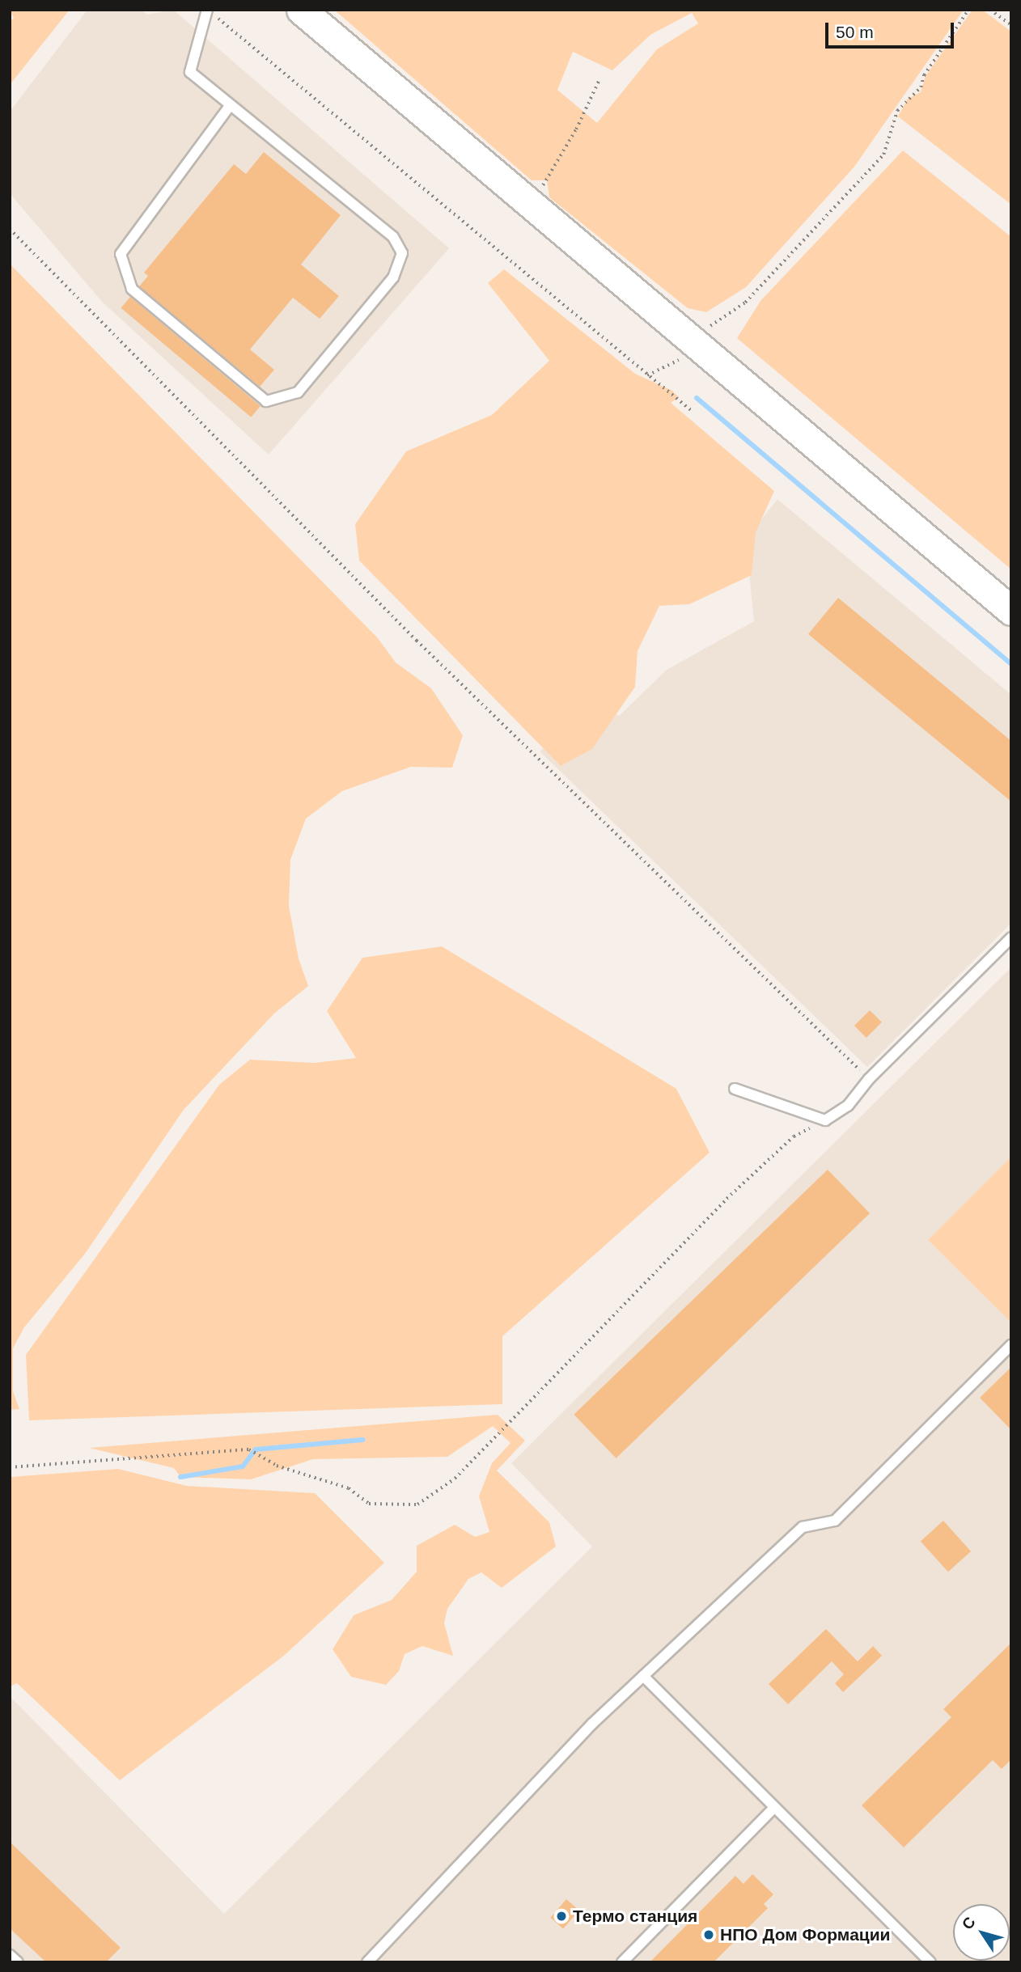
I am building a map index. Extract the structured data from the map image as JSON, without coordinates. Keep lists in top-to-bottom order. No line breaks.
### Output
{"places":["Термо станция","НПО Дом Формации"],"scale_bar":"50 m","north":"top left"}
